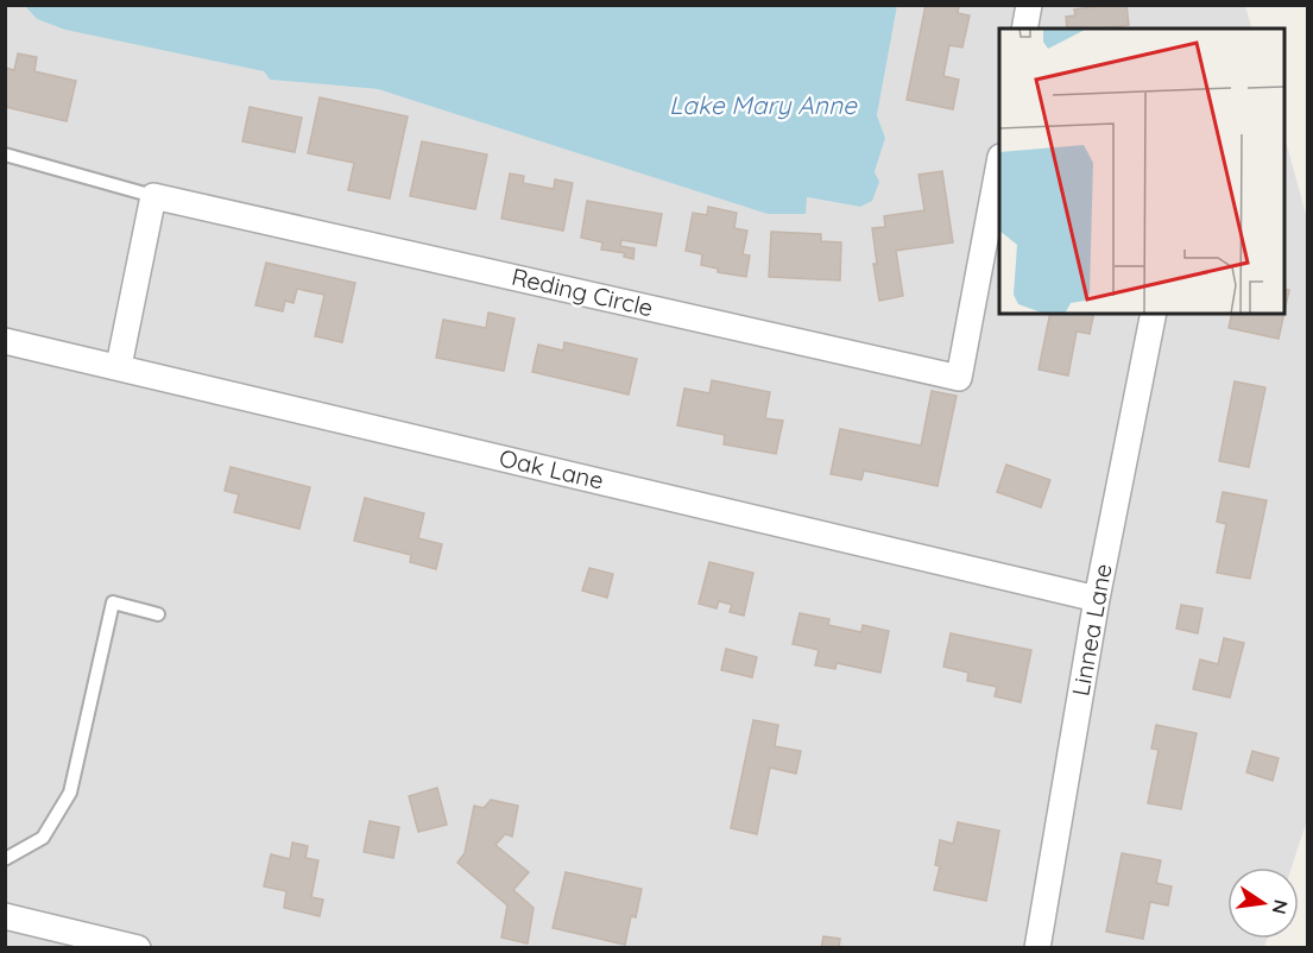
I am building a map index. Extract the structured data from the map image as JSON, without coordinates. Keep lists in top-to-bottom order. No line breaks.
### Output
{"streets":{"street":["Reding Circle","Oak Lane","Linnea Lane"]},"crossings":[["Oak Lane","Linnea Lane"]],"water":["Lake Mary Anne"],"north":"right"}
